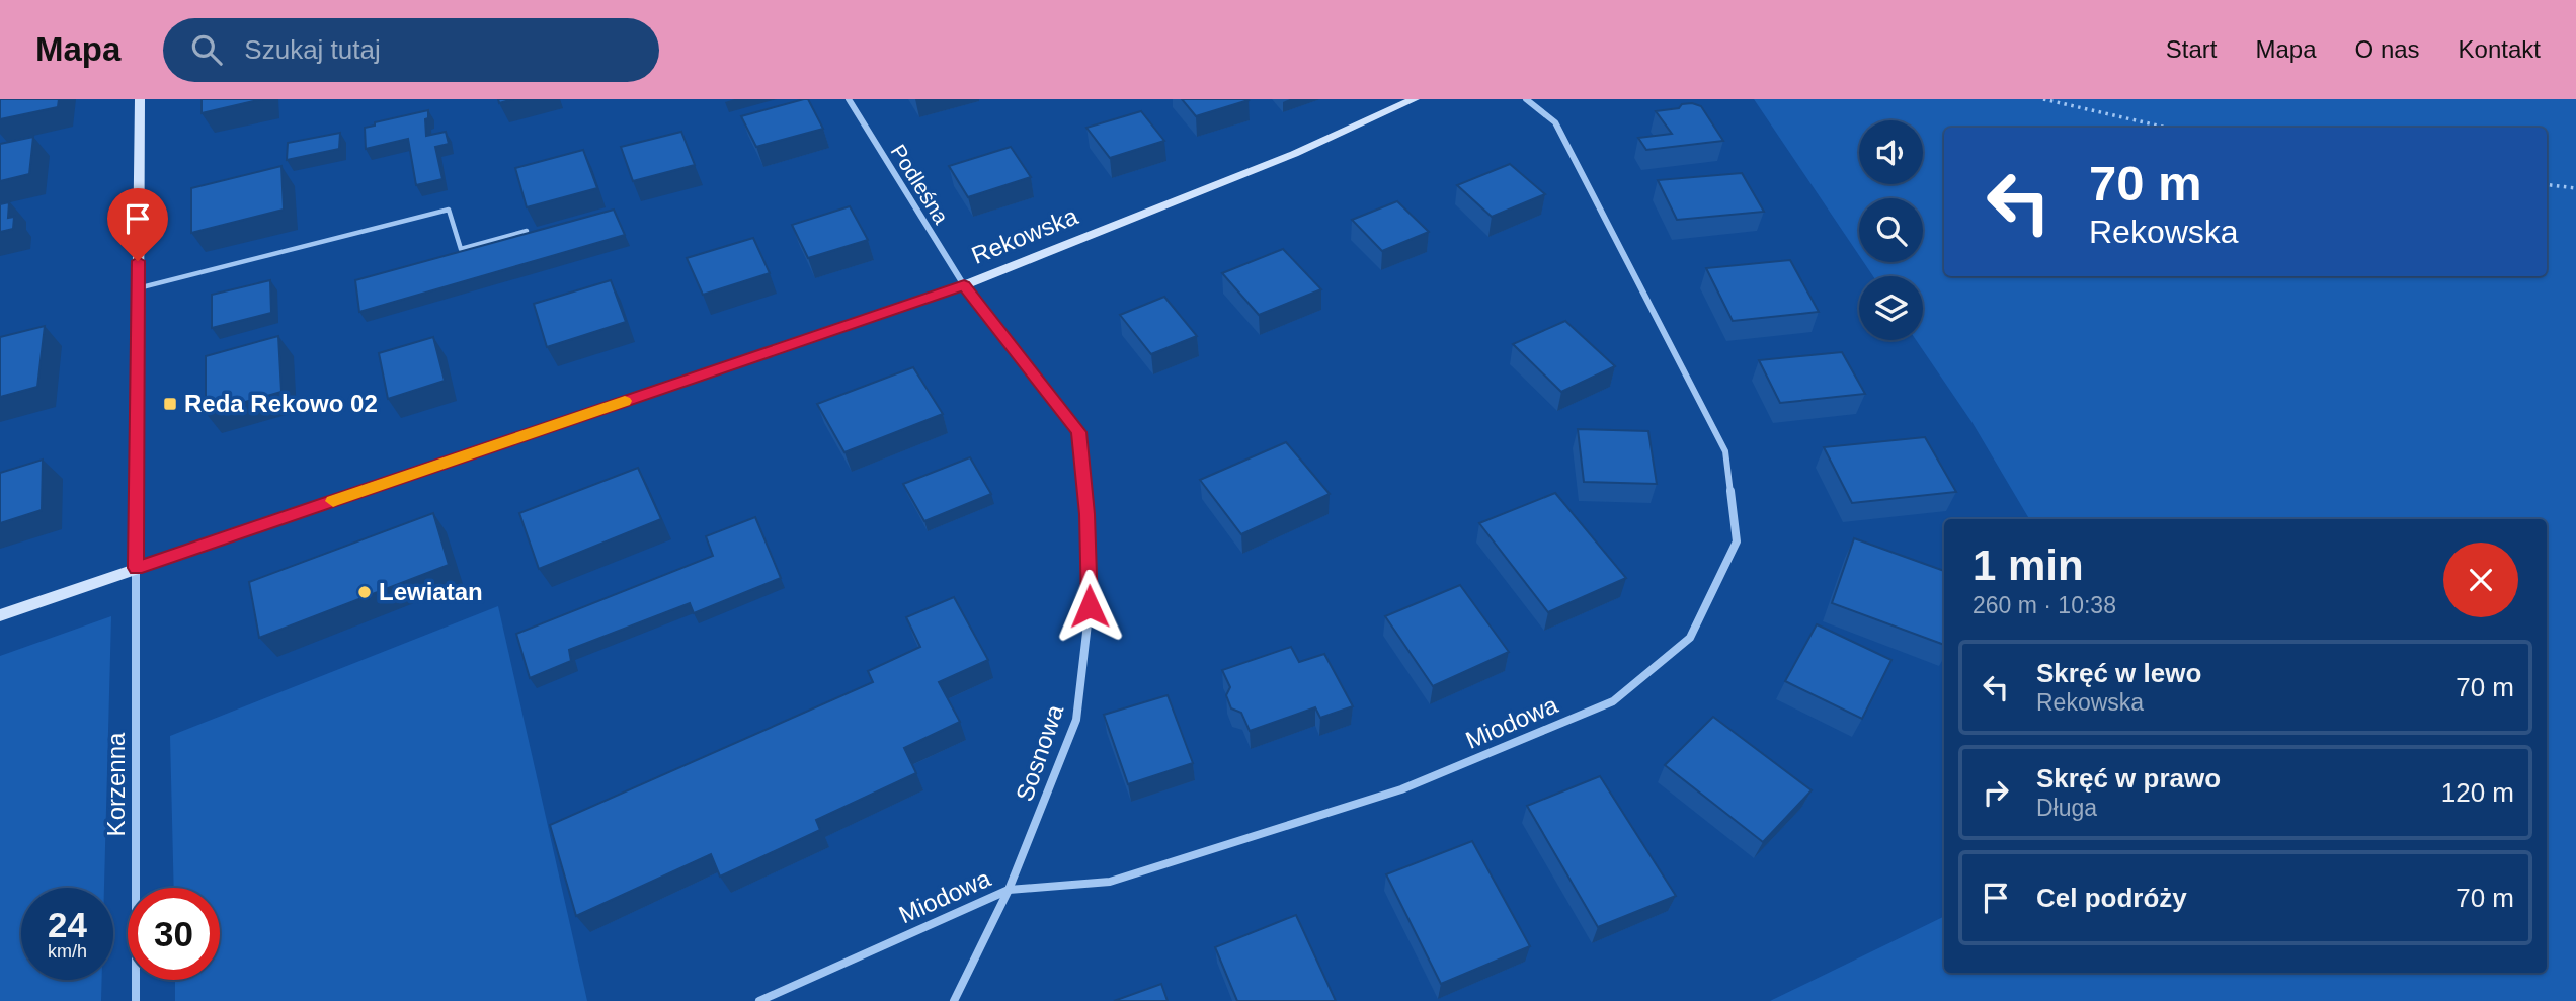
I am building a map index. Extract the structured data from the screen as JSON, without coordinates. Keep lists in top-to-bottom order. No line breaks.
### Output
{"streets":{"street":["Podleśna","Rekowska","Miodowa","Sosnowa","Korzenna"]},"crossings":[["Podleśna","Rekowska"],["Podleśna","Sosnowa"],["Rekowska","Sosnowa"],["Rekowska","Korzenna"],["Miodowa","Sosnowa"]],"places":{"transit":["Reda Rekowo 02"],"other":["Lewiatan"]},"page":{"header":"Mapa","search":"Szukaj tutaj","nav":["Start","Mapa","O nas","Kontakt"],"turn":["70 m","Rekowska"],"heading":["1 min","260 m · 10:38"],"list":[{"name":"Skręć w lewo","note":"Rekowska","value":"70 m"},{"name":"Skręć w prawo","note":"Długa","value":"120 m"},{"name":"Cel podróży","value":"70 m"}],"speed":"24 km/h","limit":"30"}}
